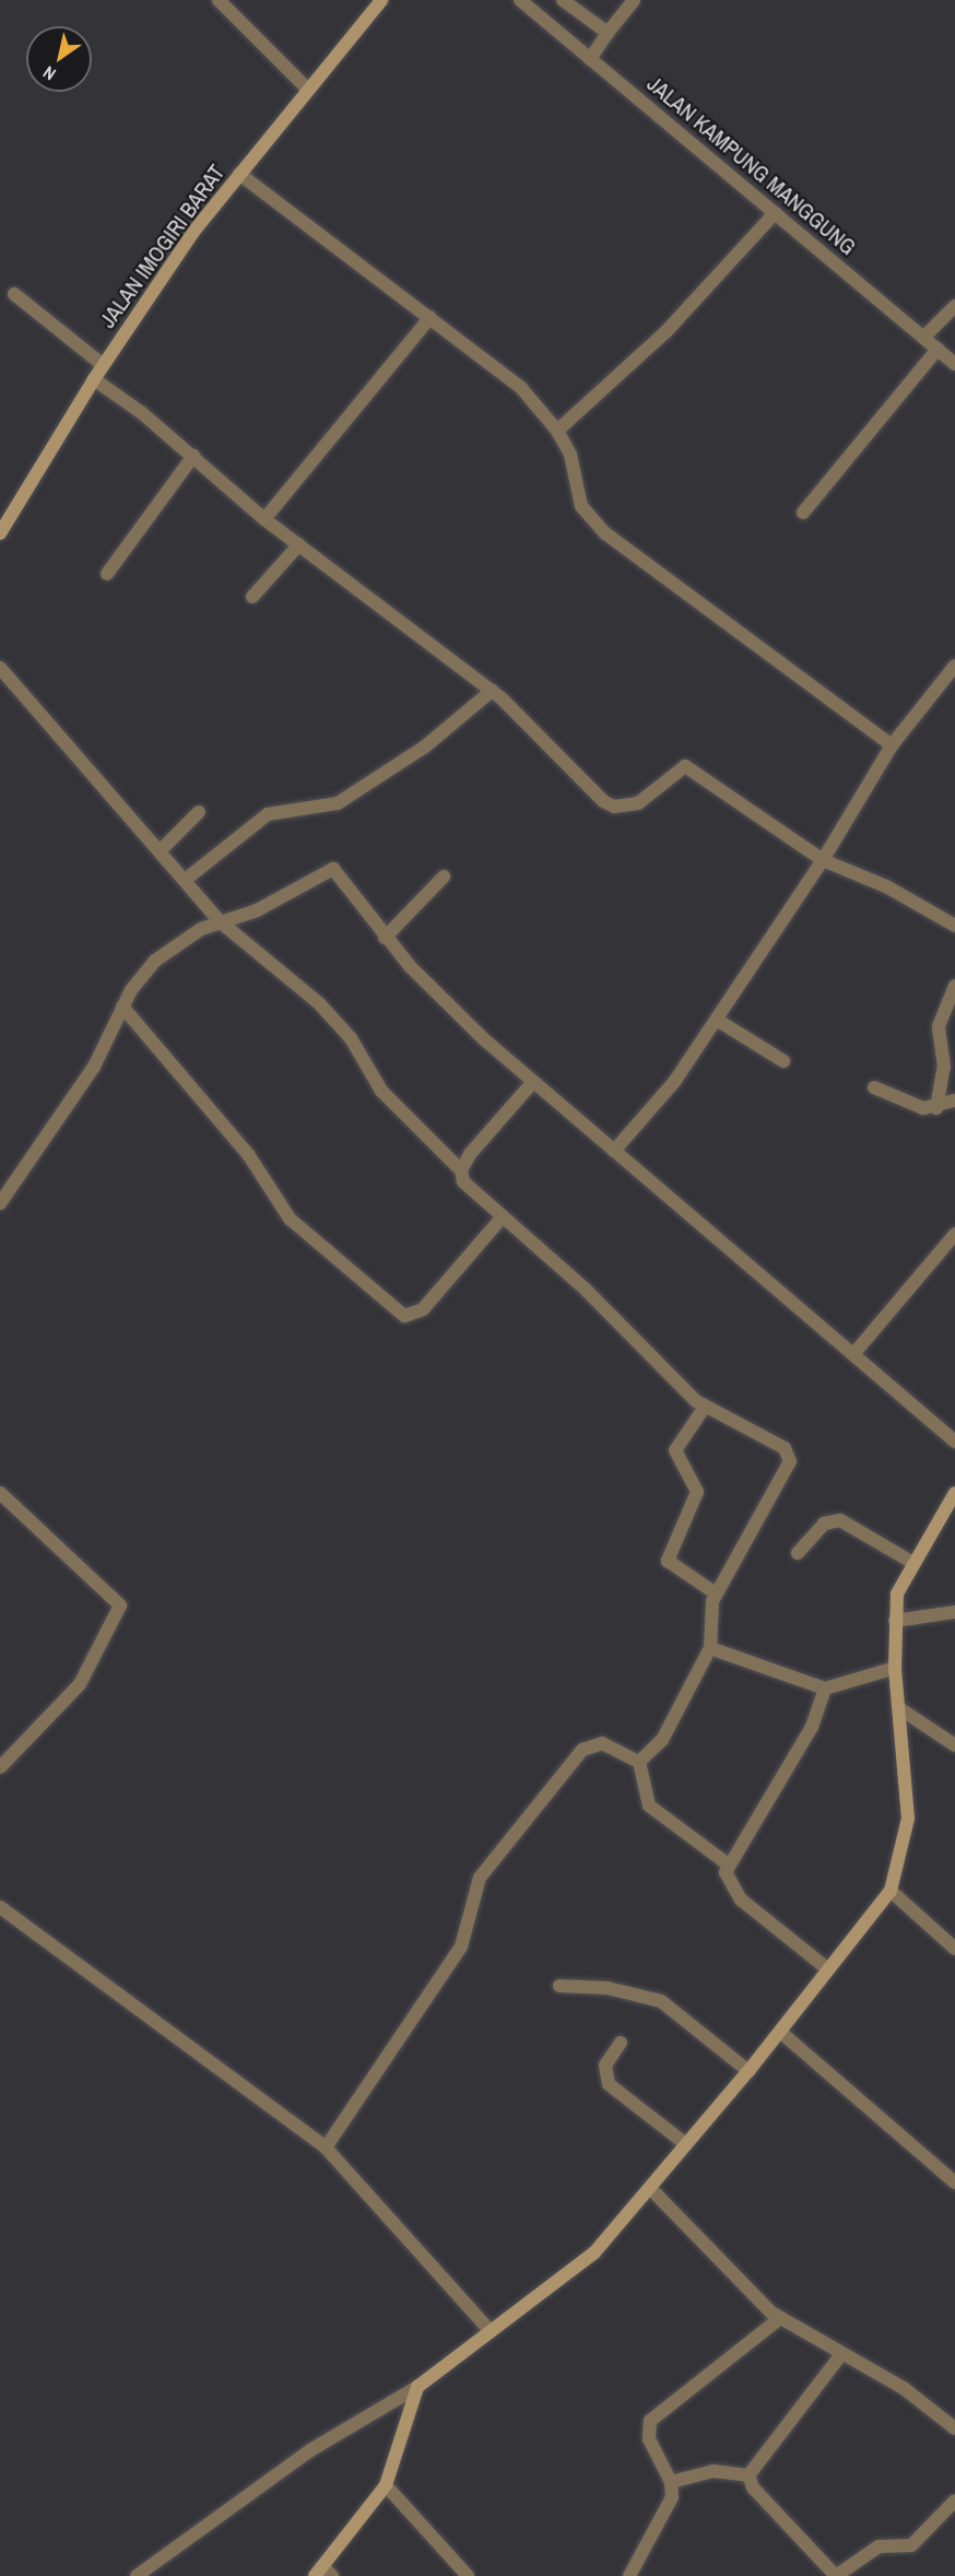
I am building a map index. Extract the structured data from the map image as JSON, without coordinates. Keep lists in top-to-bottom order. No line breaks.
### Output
{"streets":{"street":["JALAN KAMPUNG MANGGUNG","JALAN IMOGIRI BARAT"]},"north":"bottom left"}
